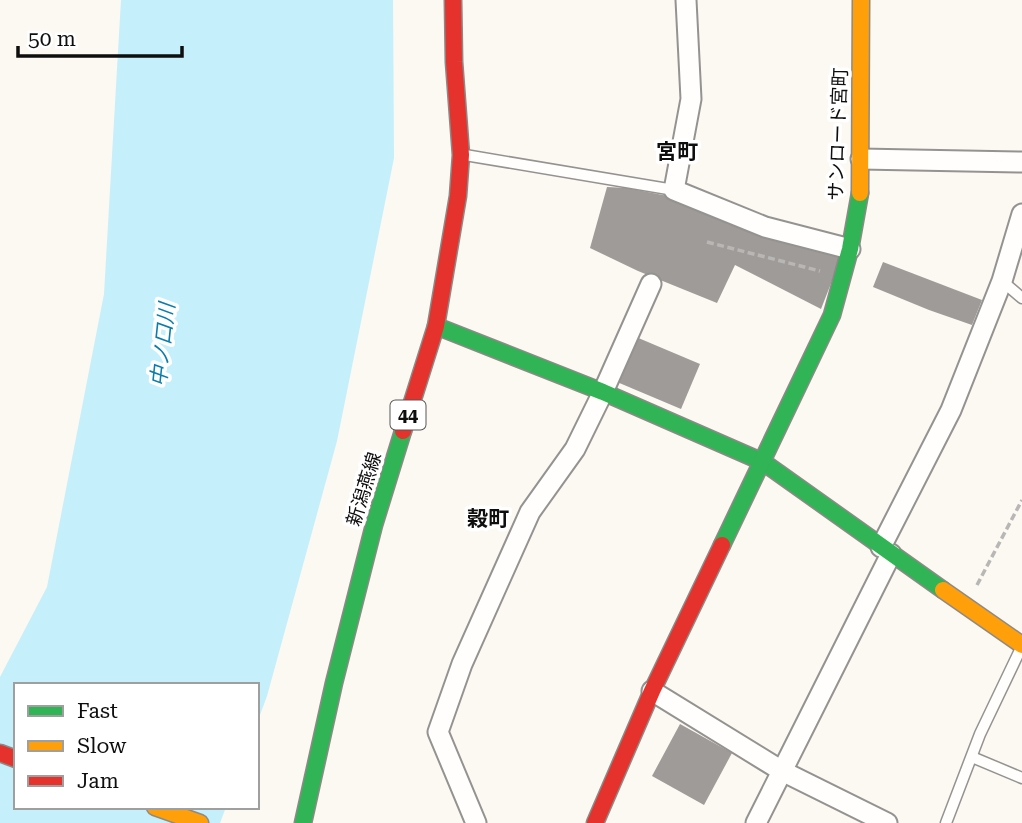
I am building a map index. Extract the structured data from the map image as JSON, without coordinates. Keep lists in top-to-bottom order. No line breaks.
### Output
{"streets":{"street":["サンロード宮町","44","新潟燕線"]},"districts":["宮町","穀町"],"water":["中ノ口川"],"legend":["Fast","Slow","Jam"],"scale_bar":"50 m"}
